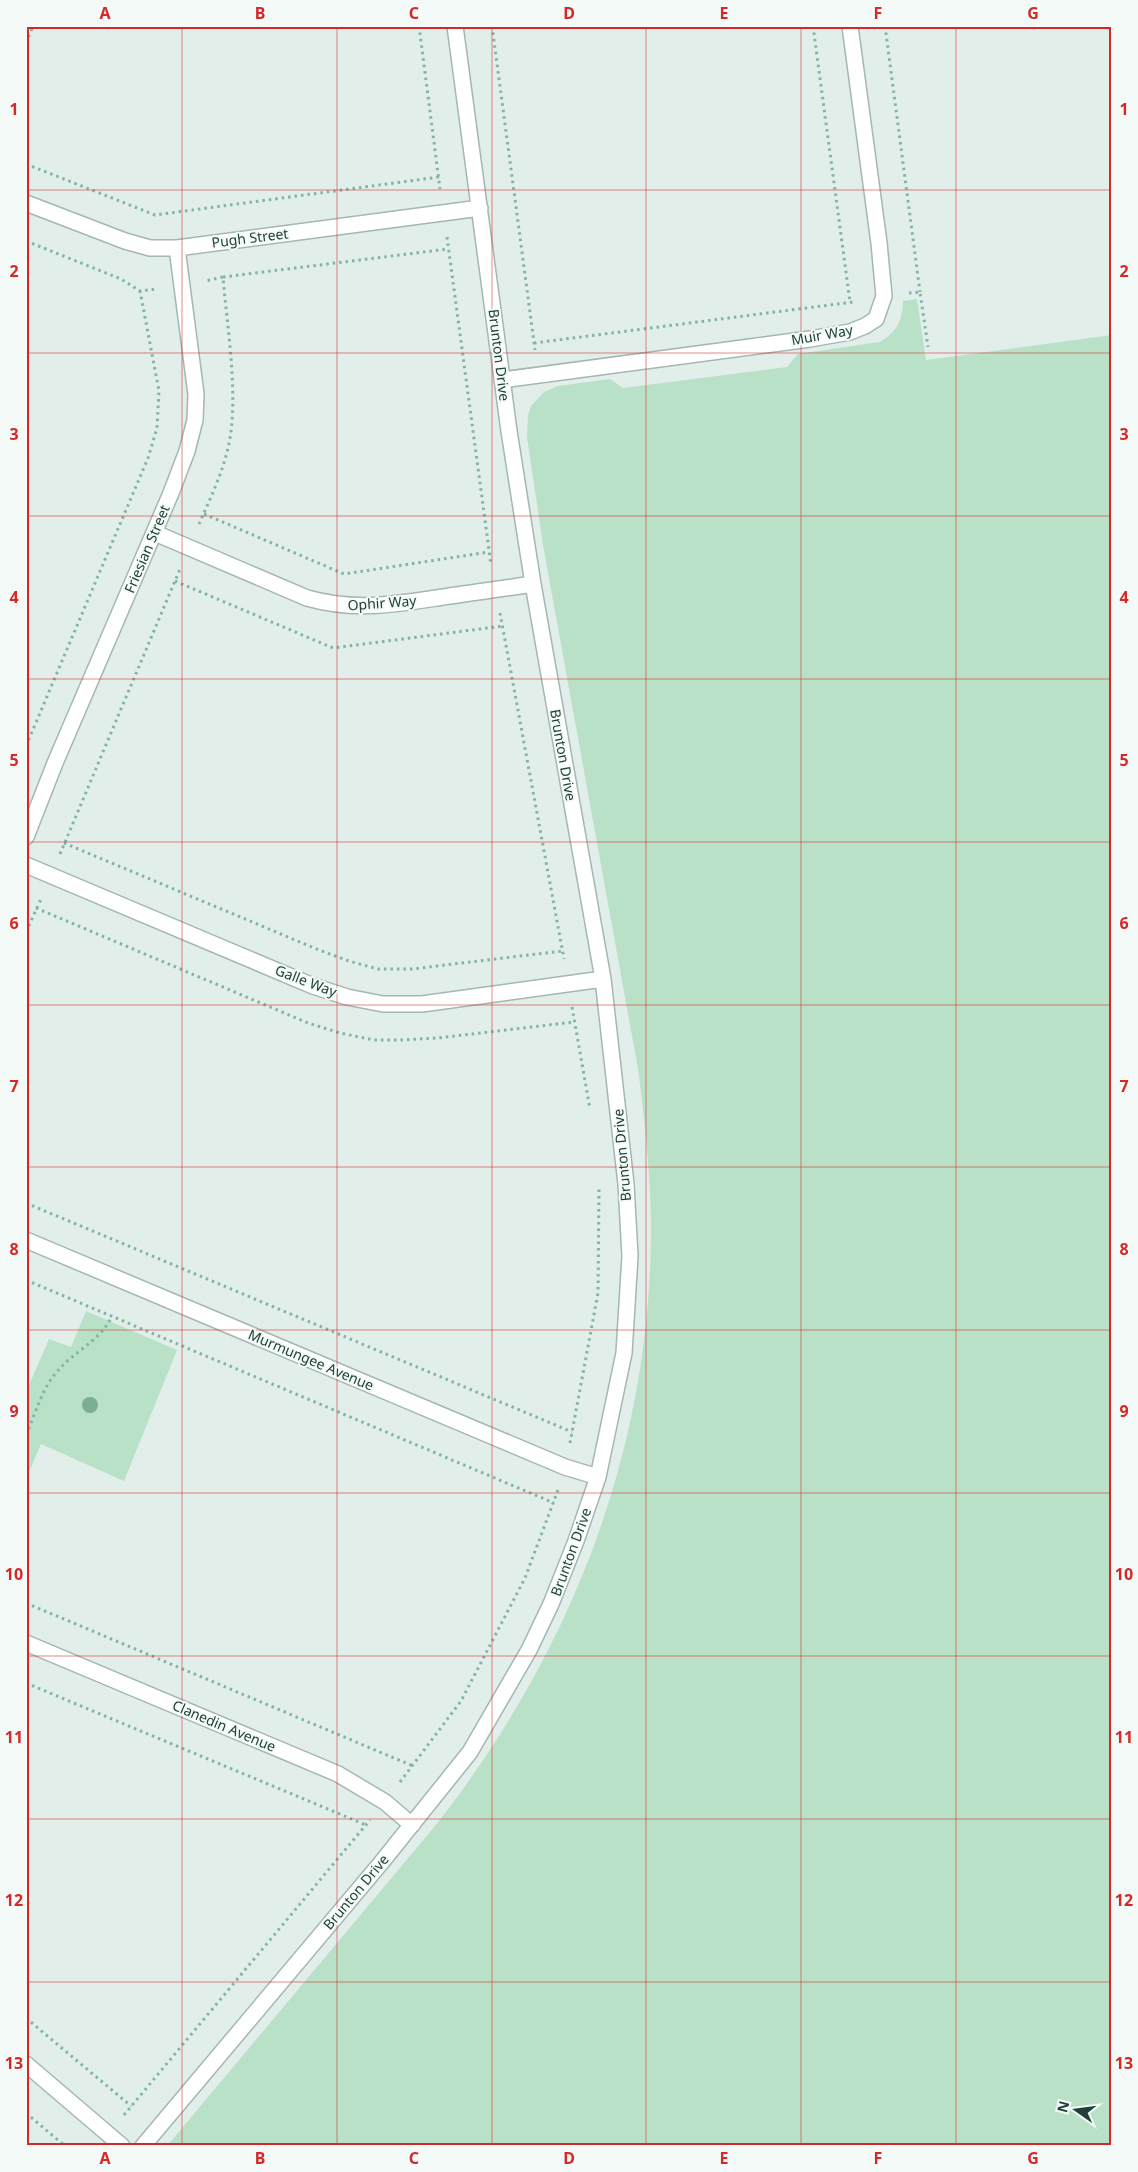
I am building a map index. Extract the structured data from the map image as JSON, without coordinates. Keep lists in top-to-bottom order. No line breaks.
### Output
{"streets":{"street":["Pugh Street","Muir Way","Brunton Drive","Friesian Street","Ophir Way","Galle Way","Murmungee Avenue","Clanedin Avenue"]},"crossings":[["Pugh Street","Brunton Drive"],["Pugh Street","Friesian Street"],["Muir Way","Brunton Drive"],["Brunton Drive","Ophir Way"],["Brunton Drive","Galle Way"],["Brunton Drive","Murmungee Avenue"],["Brunton Drive","Clanedin Avenue"],["Friesian Street","Ophir Way"]],"north":"left","grid":{"columns":["A","B","C","D","E","F","G"],"rows":["1","2","3","4","5","6","7","8","9","10","11","12","13"]}}
